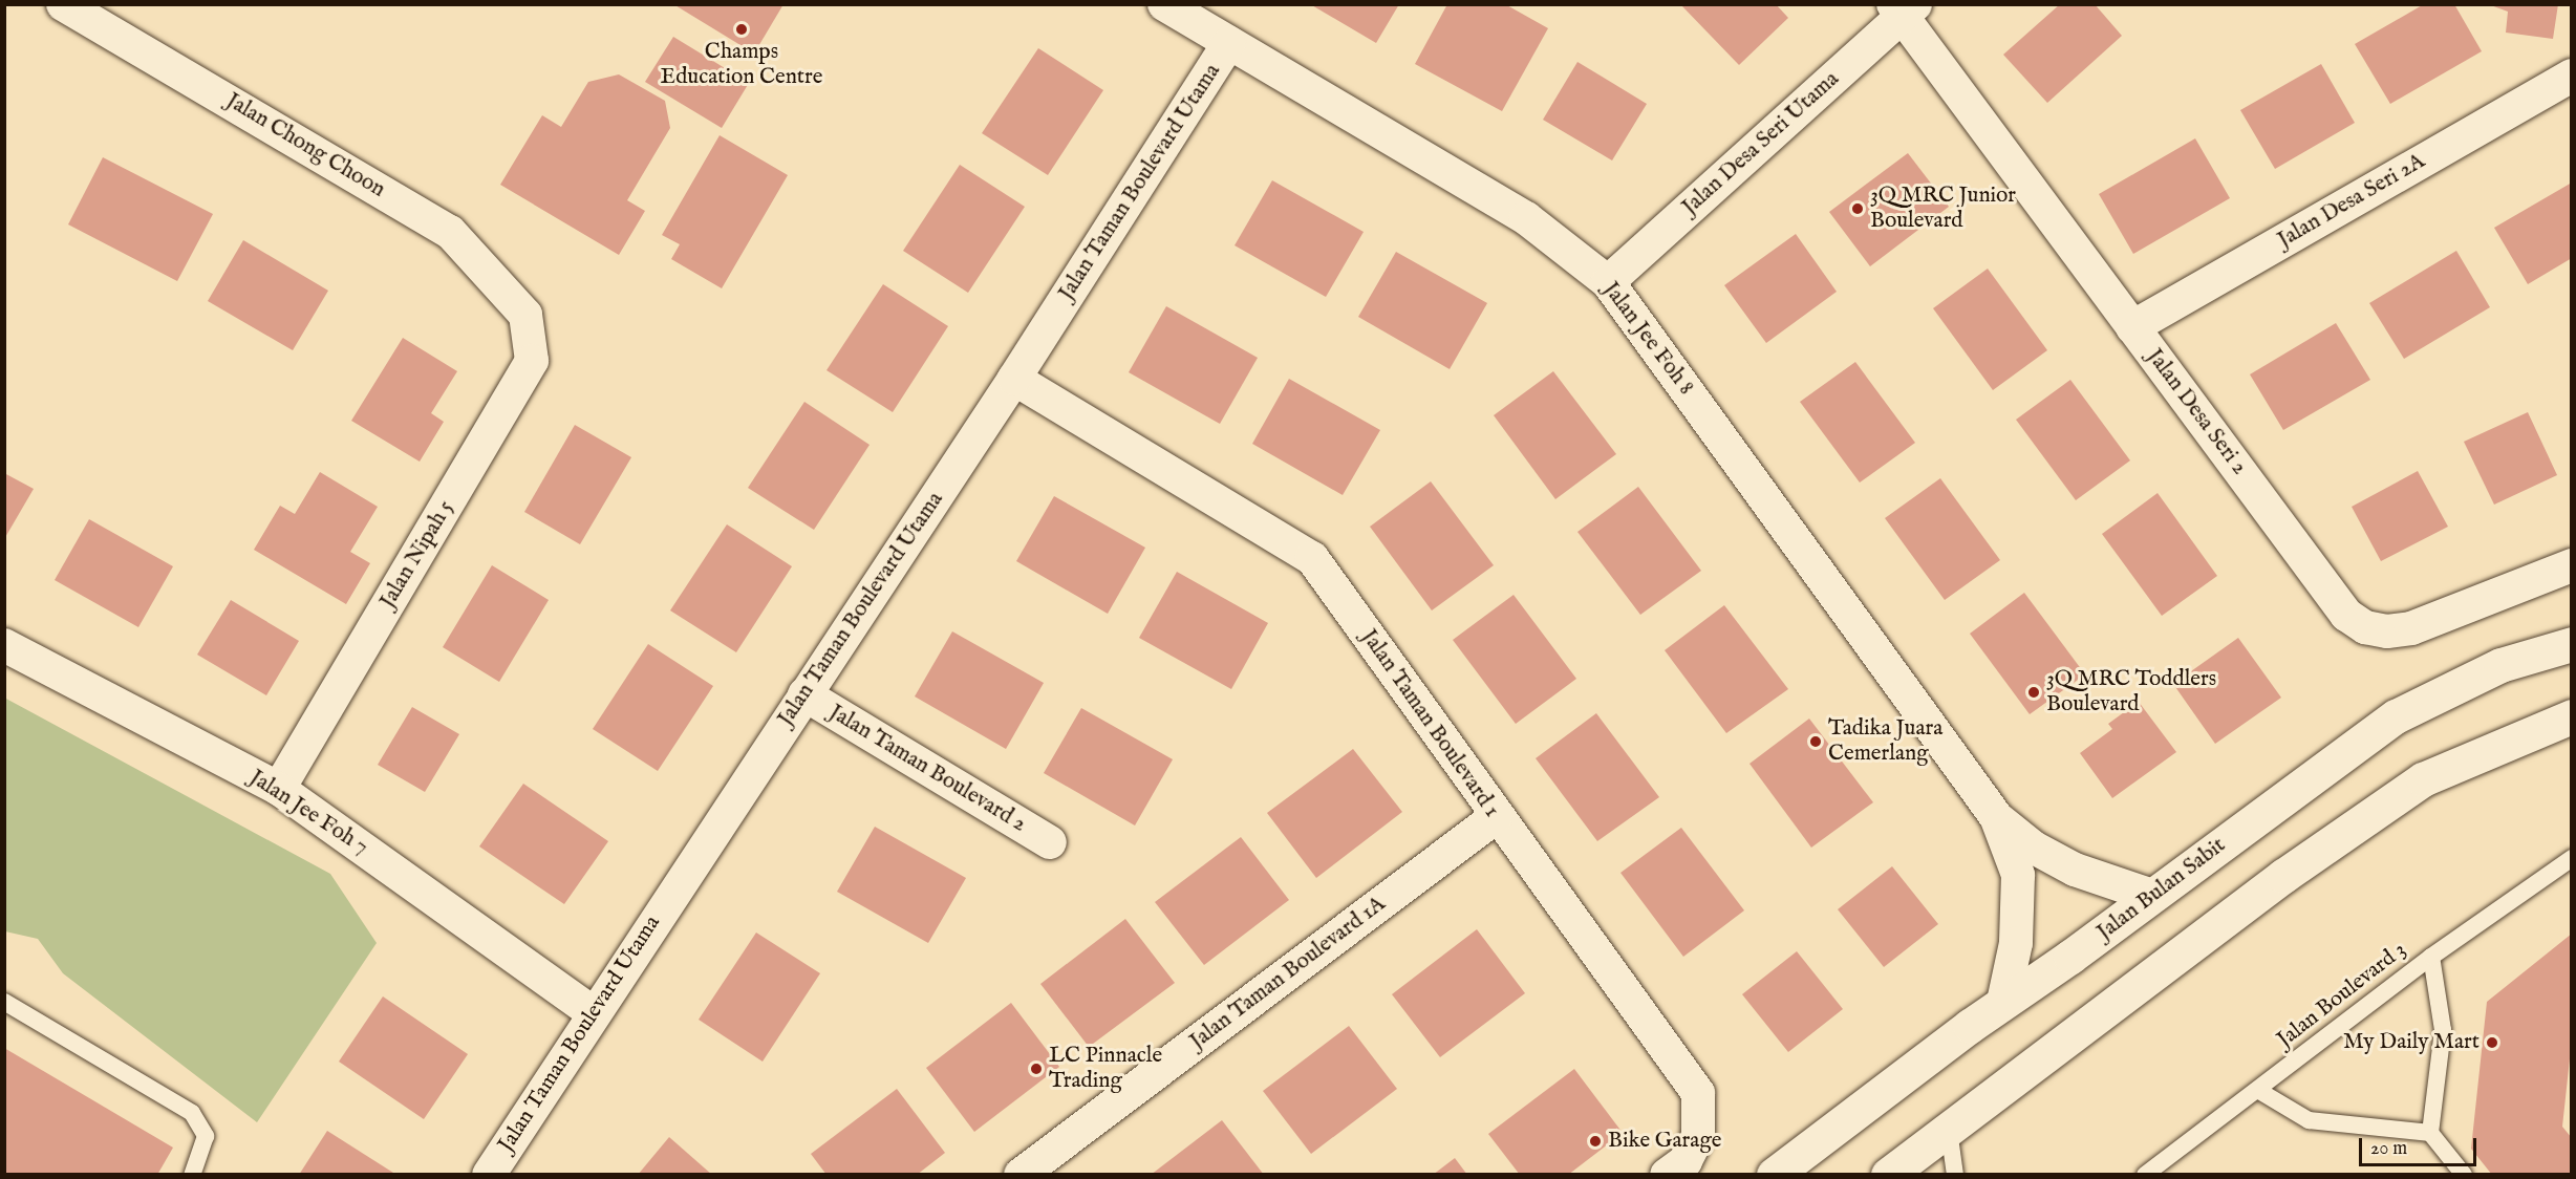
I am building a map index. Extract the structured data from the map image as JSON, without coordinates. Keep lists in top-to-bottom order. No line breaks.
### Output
{"streets":{"main road":["Jalan Bulan Sabit"],"street":["Jalan Desa Seri Utama","Jalan Chong Choon","Jalan Taman Boulevard Utama","Jalan Desa Seri 2A","Jalan Jee Foh 8","Jalan Desa Seri 2","Jalan Nipah 5","Jalan Taman Boulevard 1","Jalan Taman Boulevard 2","Jalan Jee Foh 7","Jalan Taman Boulevard 1A"],"lane":["Jalan Boulevard 3"]},"crossings":[["Jalan Desa Seri Utama","Jalan Jee Foh 8"],["Jalan Desa Seri Utama","Jalan Desa Seri 2"],["Jalan Chong Choon","Jalan Nipah 5"],["Jalan Taman Boulevard Utama","Jalan Jee Foh 8"],["Jalan Taman Boulevard Utama","Jalan Taman Boulevard 1"],["Jalan Taman Boulevard Utama","Jalan Taman Boulevard 2"],["Jalan Taman Boulevard Utama","Jalan Jee Foh 7"],["Jalan Desa Seri 2A","Jalan Desa Seri 2"],["Jalan Jee Foh 8","Jalan Bulan Sabit"],["Jalan Nipah 5","Jalan Jee Foh 7"],["Jalan Taman Boulevard 1","Jalan Taman Boulevard 1A"]],"places":["Champs Education Centre","3Q MRC Junior Boulevard","3Q MRC Toddlers Boulevard","Tadika Juara Cemerlang","My Daily Mart","LC Pinnacle Trading","Bike Garage"],"scale_bar":"20 m"}
